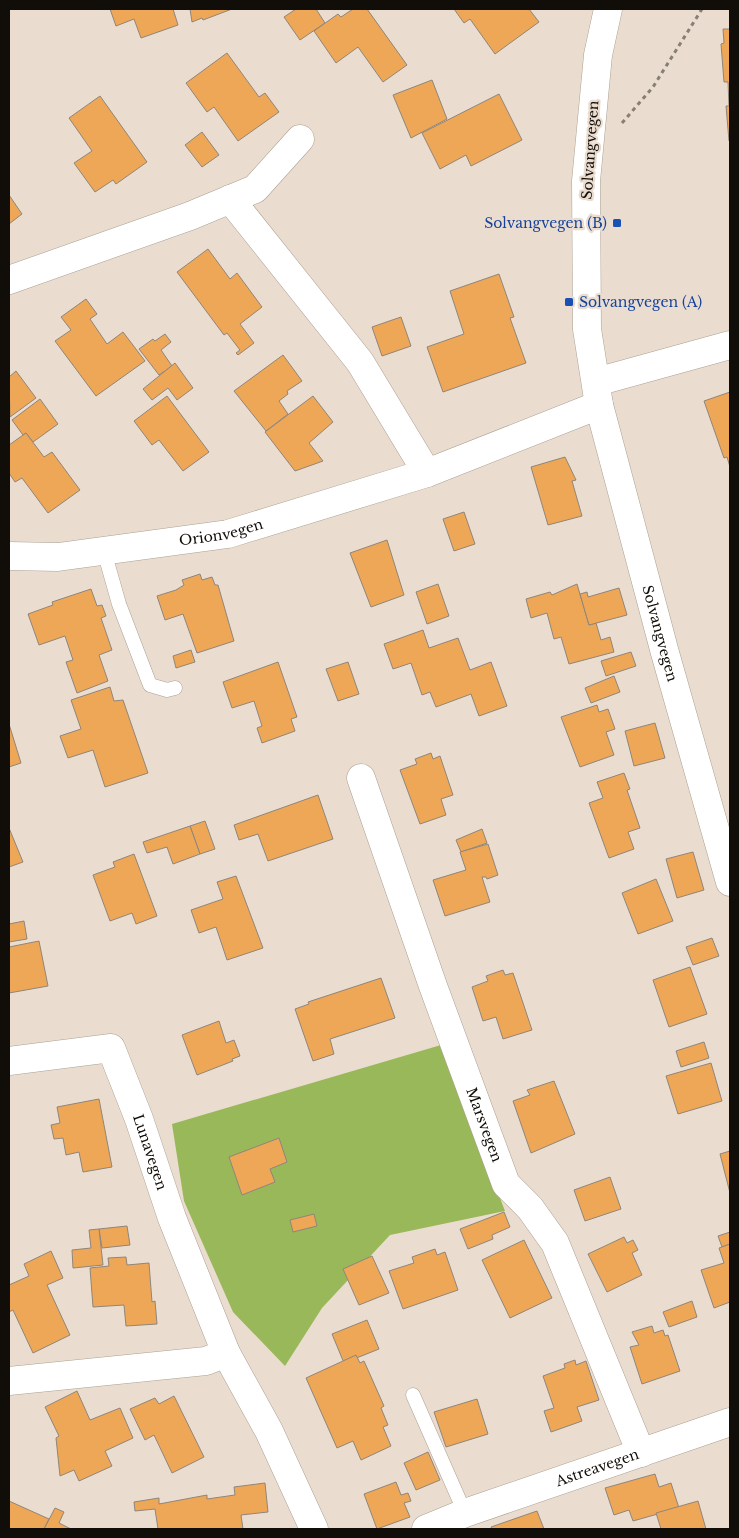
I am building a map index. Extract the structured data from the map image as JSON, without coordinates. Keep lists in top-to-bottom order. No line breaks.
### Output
{"streets":{"street":["Solvangvegen","Orionvegen","Marsvegen","Lunavegen","Astreavegen"]},"crossings":[["Solvangvegen","Orionvegen"],["Marsvegen","Astreavegen"]],"places":{"transit":["Solvangvegen (B)","Solvangvegen (A)"]}}
